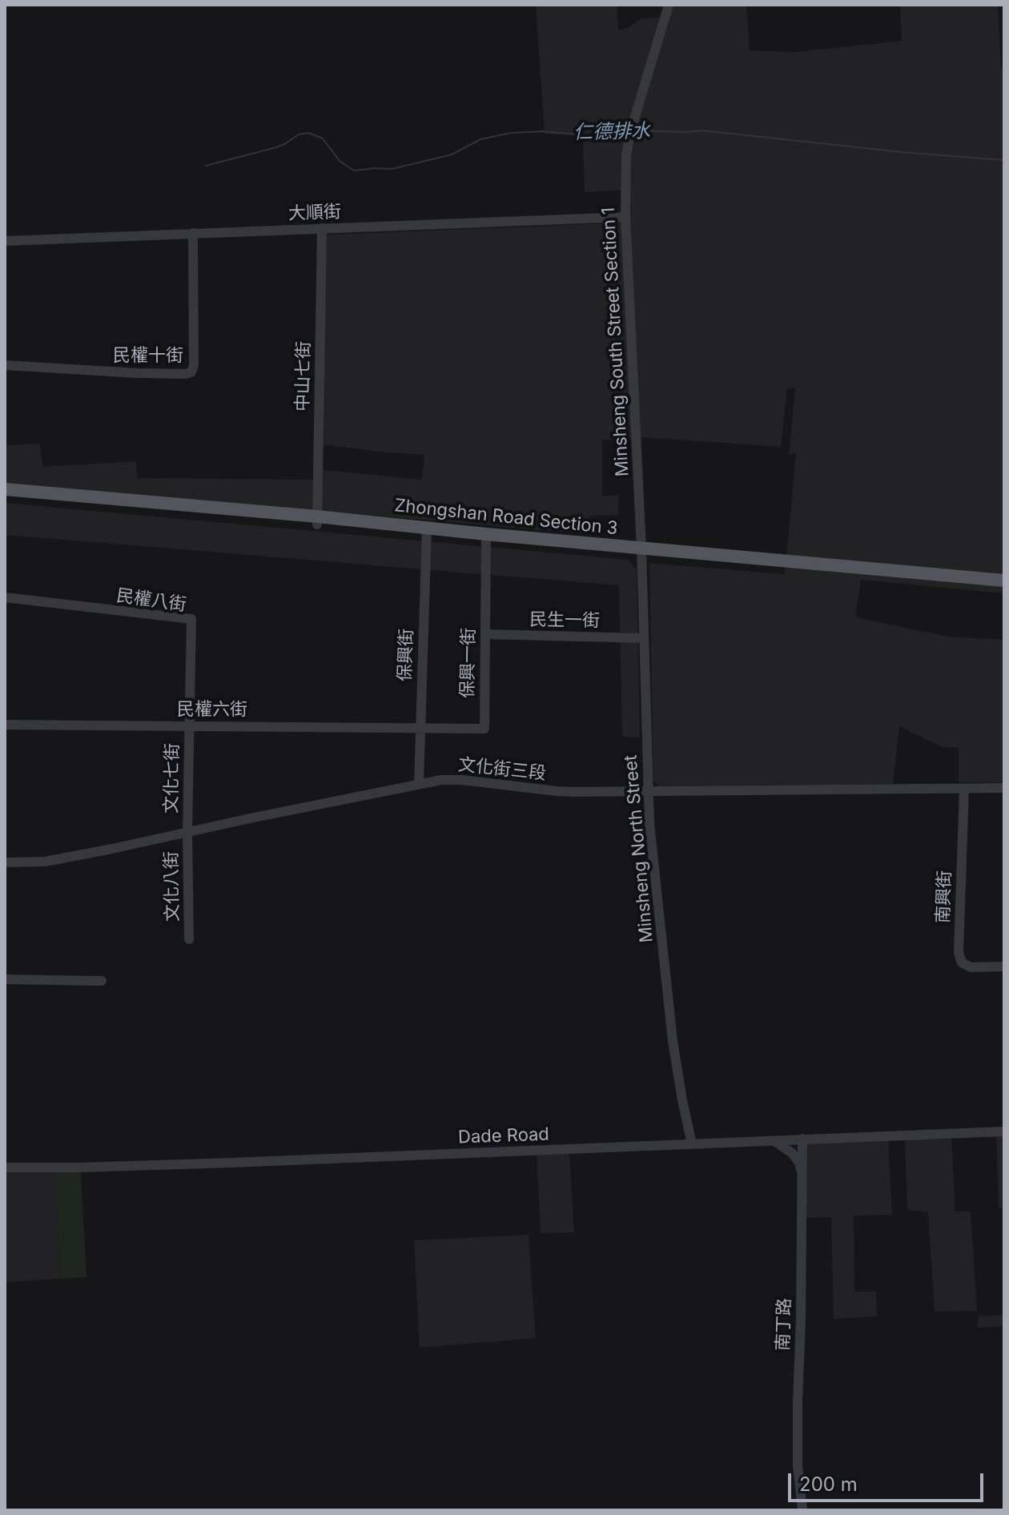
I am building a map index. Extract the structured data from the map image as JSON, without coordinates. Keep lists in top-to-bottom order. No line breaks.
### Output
{"streets":{"main road":["Zhongshan Road Section 3"],"street":["大順街","Minsheng South Street Section 1","民權十街","中山七街","民權八街","民生一街","保興街","保興一街","民權六街","文化街三段","文化七街","Minsheng North Street","文化八街","南興街","Dade Road","南丁路"]},"crossings":[["大順街","Minsheng South Street Section 1"],["大順街","民權十街"],["大順街","中山七街"],["Minsheng South Street Section 1","Zhongshan Road Section 3"],["Minsheng South Street Section 1","Minsheng North Street"],["中山七街","Zhongshan Road Section 3"],["Zhongshan Road Section 3","保興街"],["Zhongshan Road Section 3","保興一街"],["Zhongshan Road Section 3","Minsheng North Street"],["民權八街","民權六街"],["民權八街","文化七街"],["民生一街","保興一街"],["民生一街","Minsheng North Street"],["保興街","保興一街"],["保興街","民權六街"],["保興街","文化街三段"],["保興一街","民權六街"],["民權六街","文化七街"],["文化街三段","文化七街"],["文化街三段","Minsheng North Street"],["文化街三段","文化八街"],["文化街三段","南興街"],["文化七街","文化八街"],["Minsheng North Street","Dade Road"],["Dade Road","南丁路"]],"water":["仁德排水"],"scale_bar":"200 m"}
